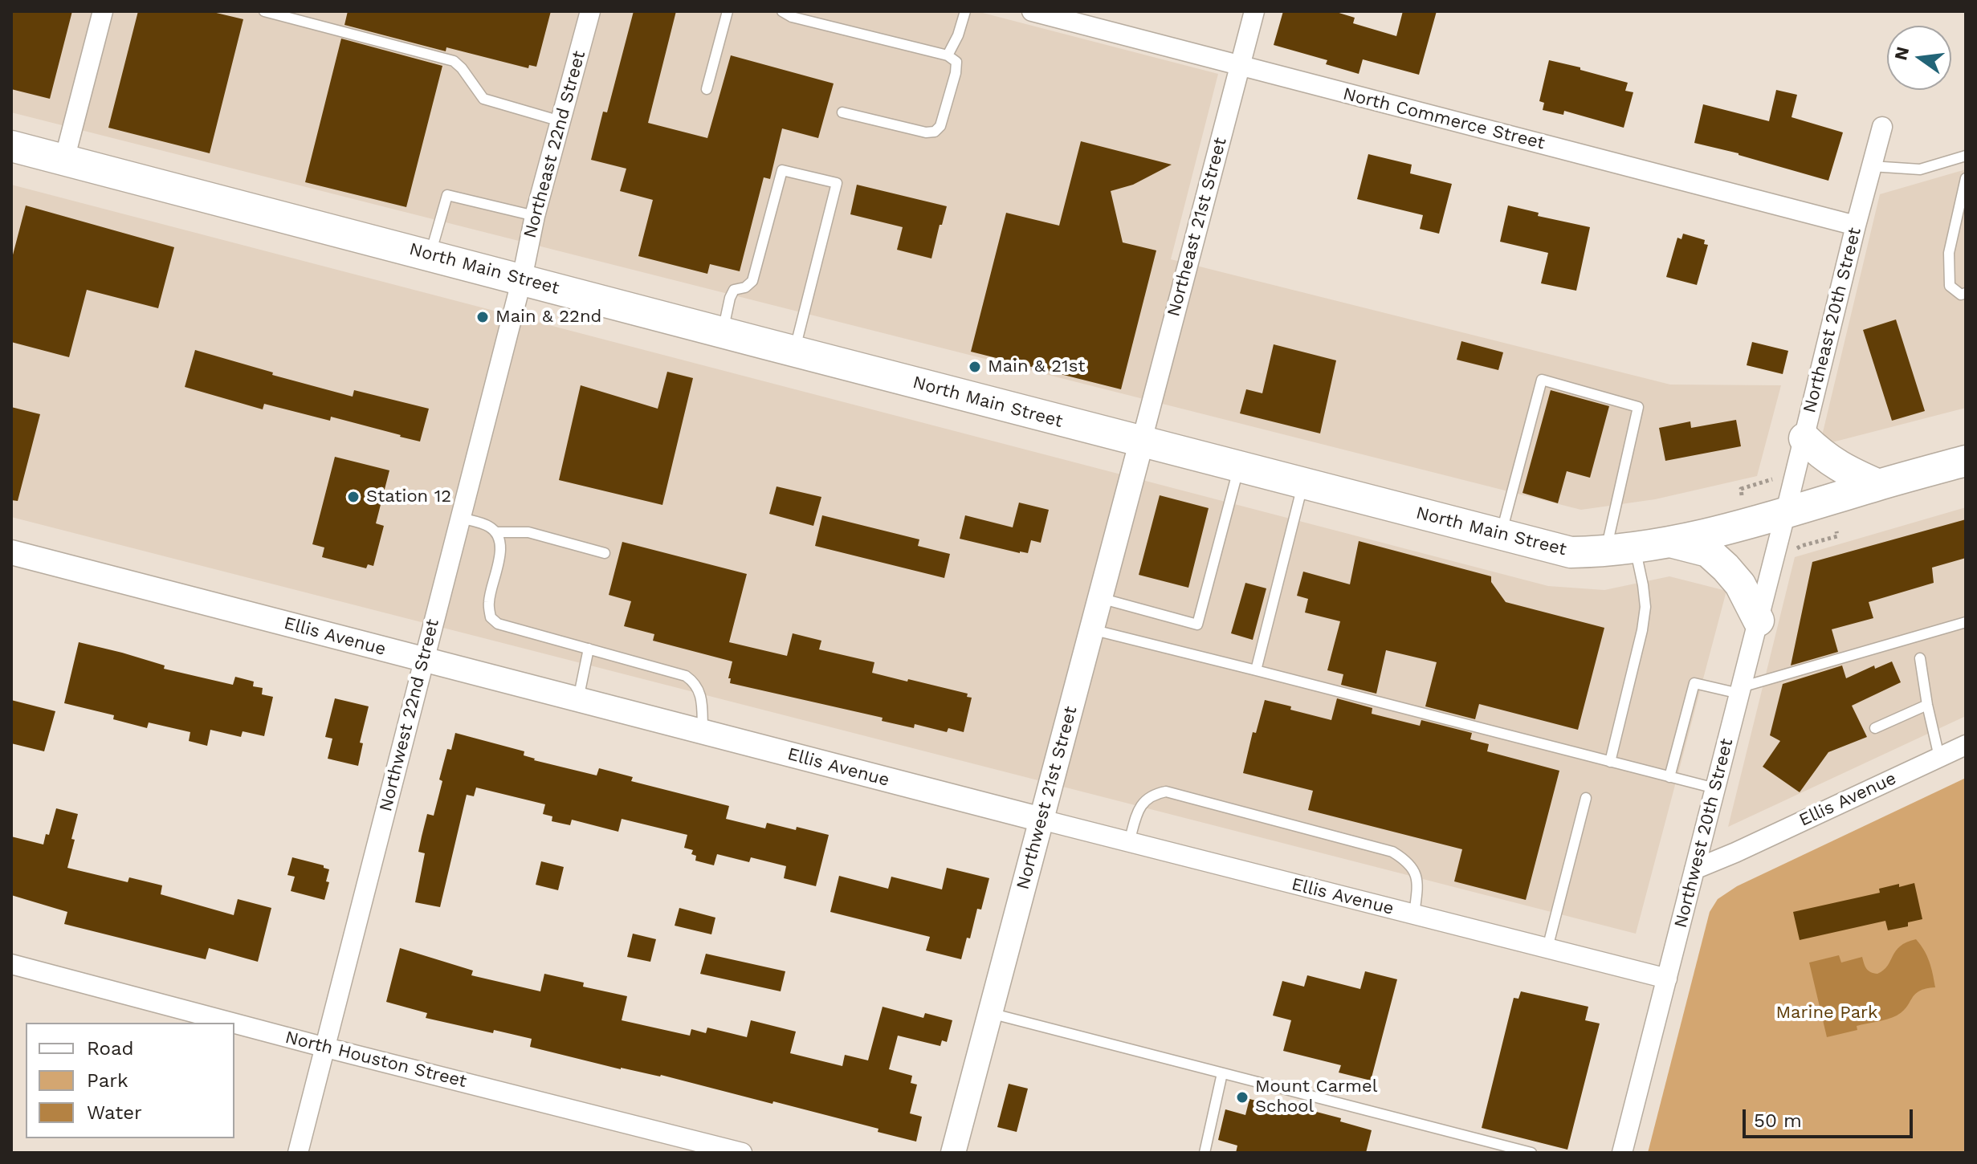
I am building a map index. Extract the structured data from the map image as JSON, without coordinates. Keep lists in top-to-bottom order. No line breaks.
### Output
{"streets":{"main road":["North Main Street"],"street":["North Commerce Street","Northeast 22nd Street","Northeast 21st Street","Northeast 20th Street","Ellis Avenue","Northwest 22nd Street","Northwest 21st Street","Northwest 20th Street","North Houston Street"]},"crossings":[["North Commerce Street","Northeast 21st Street"],["North Commerce Street","Northeast 20th Street"],["Northeast 22nd Street","North Main Street"],["Northeast 22nd Street","Northwest 22nd Street"],["Northeast 21st Street","North Main Street"],["Northeast 21st Street","Northwest 21st Street"],["North Main Street","Northeast 20th Street"],["North Main Street","Northwest 22nd Street"],["North Main Street","Northwest 21st Street"],["North Main Street","Northwest 20th Street"],["Northeast 20th Street","Northwest 20th Street"],["Ellis Avenue","Northwest 22nd Street"],["Ellis Avenue","Northwest 21st Street"],["Ellis Avenue","Northwest 20th Street"],["Northwest 22nd Street","North Houston Street"]],"parks":["Marine Park"],"places":["Main & 22nd","Main & 21st","Station 12","Mount Carmel School"],"legend":["Road","Park","Water"],"scale_bar":"50 m","north":"left"}
